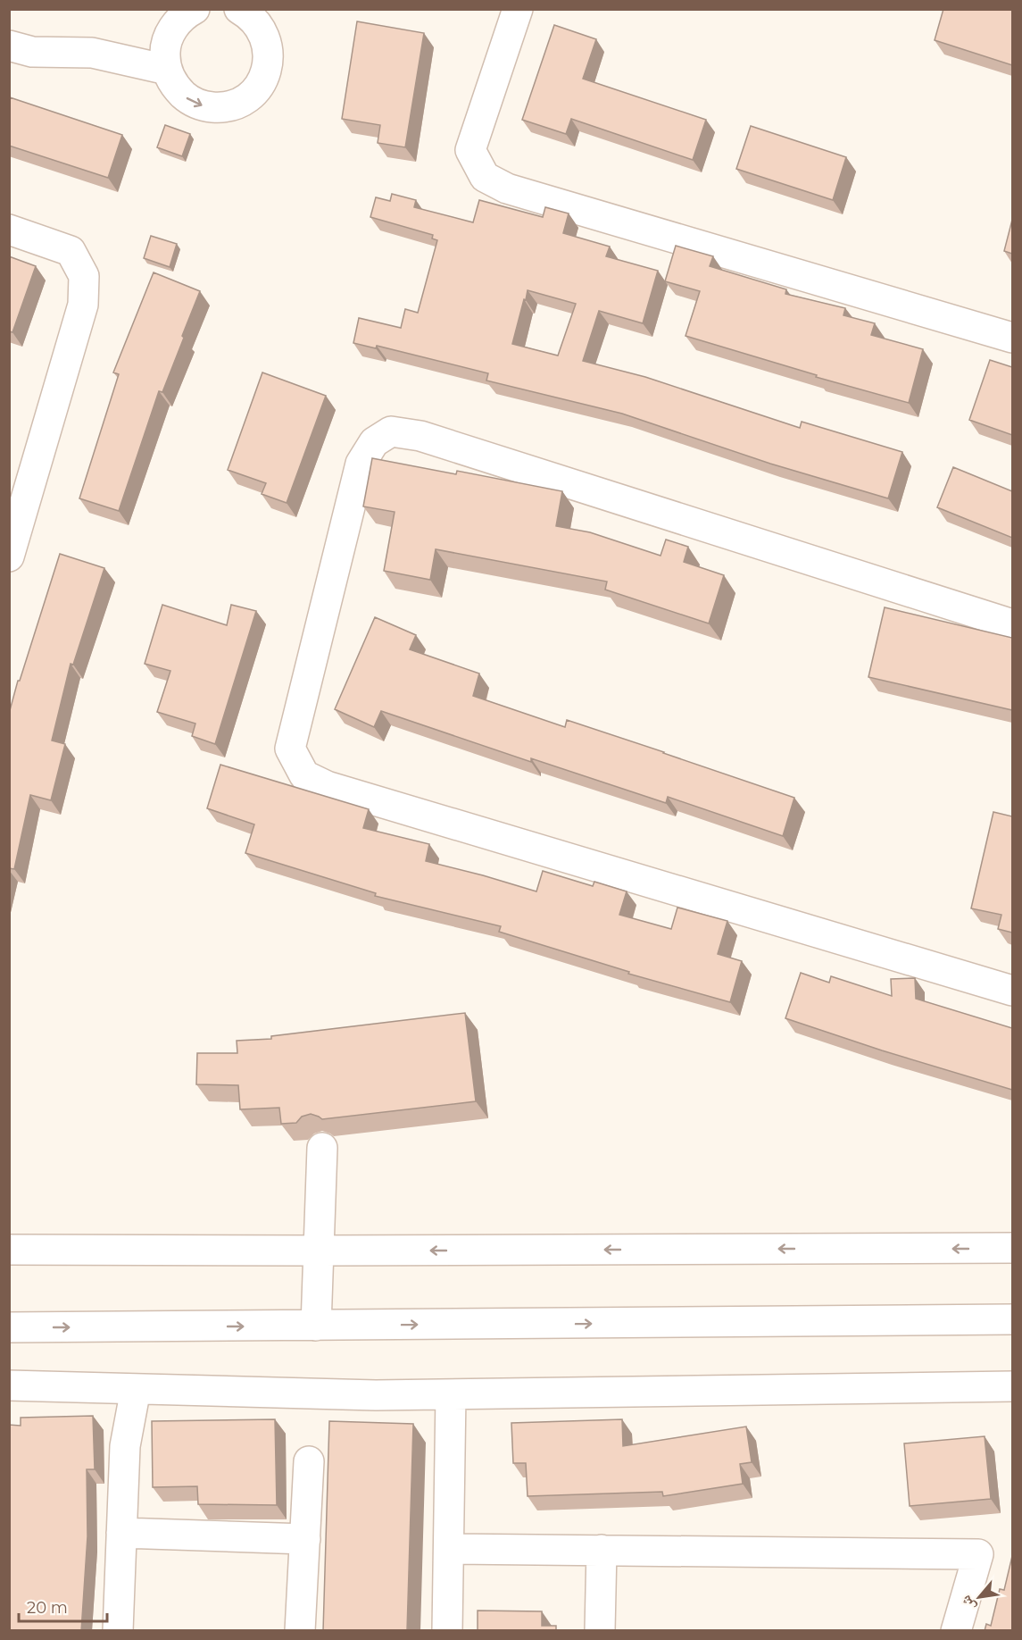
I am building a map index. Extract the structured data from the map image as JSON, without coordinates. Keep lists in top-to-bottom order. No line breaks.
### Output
{"scale_bar":"20 m","north":"bottom left"}
